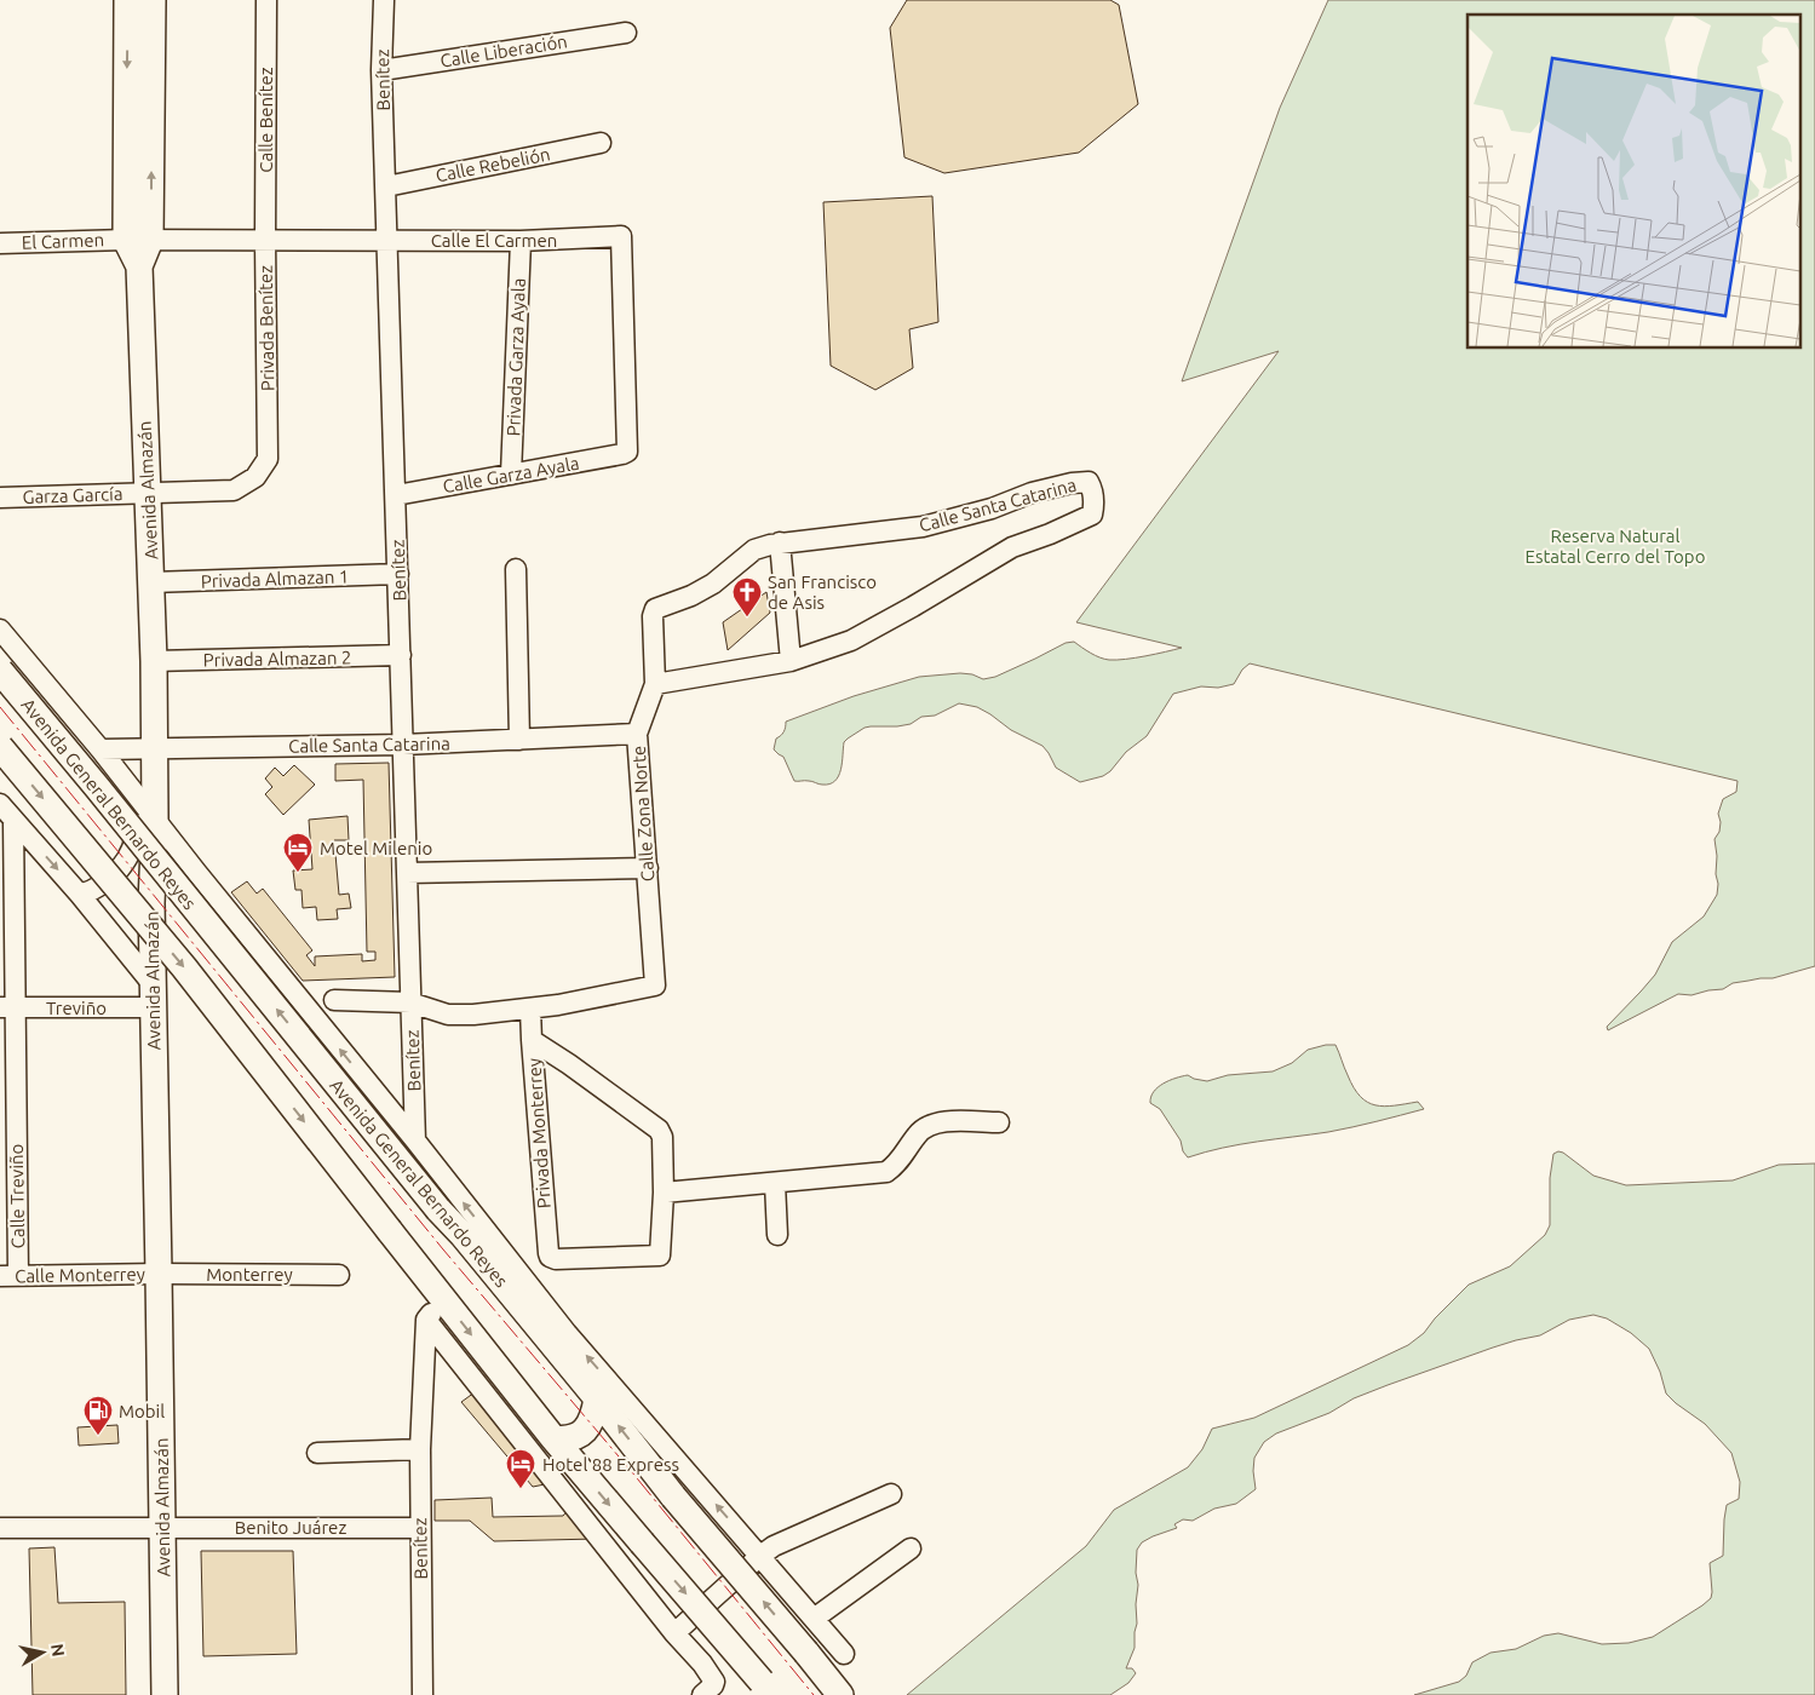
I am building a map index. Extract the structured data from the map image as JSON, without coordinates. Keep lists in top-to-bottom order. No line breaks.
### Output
{"streets":{"main road":["Avenida Almazán","Avenida General Bernardo Reyes"],"street":["Calle Liberación","Benítez","Calle Benítez","Calle Rebelión","Calle El Carmen","El Carmen","Privada Benítez","Privada Garza Ayala","Calle Garza Ayala","Garza García","Calle Santa Catarina","Privada Almazan 1","Privada Almazan 2","Calle Zona Norte","Treviño","Privada Monterrey","Calle Treviño","Monterrey","Calle Monterrey","Benito Juárez"]},"crossings":[["Calle Liberación","Benítez"],["Benítez","Calle Rebelión"],["Benítez","Calle El Carmen"],["Benítez","Calle Garza Ayala"],["Benítez","Calle Santa Catarina"],["Benítez","Privada Almazan 1"],["Benítez","Privada Almazan 2"],["Benítez","Benito Juárez"],["Calle Benítez","Calle El Carmen"],["Calle Benítez","Privada Benítez"],["Calle El Carmen","El Carmen"],["Calle El Carmen","Privada Benítez"],["Calle El Carmen","Privada Garza Ayala"],["Calle El Carmen","Calle Garza Ayala"],["Calle El Carmen","Avenida Almazán"],["El Carmen","Avenida Almazán"],["Privada Benítez","Avenida Almazán"],["Privada Benítez","Garza García"],["Privada Garza Ayala","Calle Garza Ayala"],["Avenida Almazán","Garza García"],["Avenida Almazán","Calle Santa Catarina"],["Avenida Almazán","Privada Almazan 1"],["Avenida Almazán","Privada Almazan 2"],["Avenida Almazán","Treviño"],["Avenida Almazán","Monterrey"],["Avenida Almazán","Calle Monterrey"],["Avenida Almazán","Benito Juárez"],["Calle Santa Catarina","Calle Zona Norte"],["Calle Zona Norte","Privada Monterrey"],["Treviño","Calle Treviño"],["Calle Treviño","Calle Monterrey"],["Monterrey","Calle Monterrey"]],"parks":["Reserva Natural Estatal Cerro del Topo"],"places":{"church":["San Francisco de Asis"],"hotel":["Motel Milenio","Hotel 88 Express"],"fuel station":["Mobil"]},"north":"right"}
